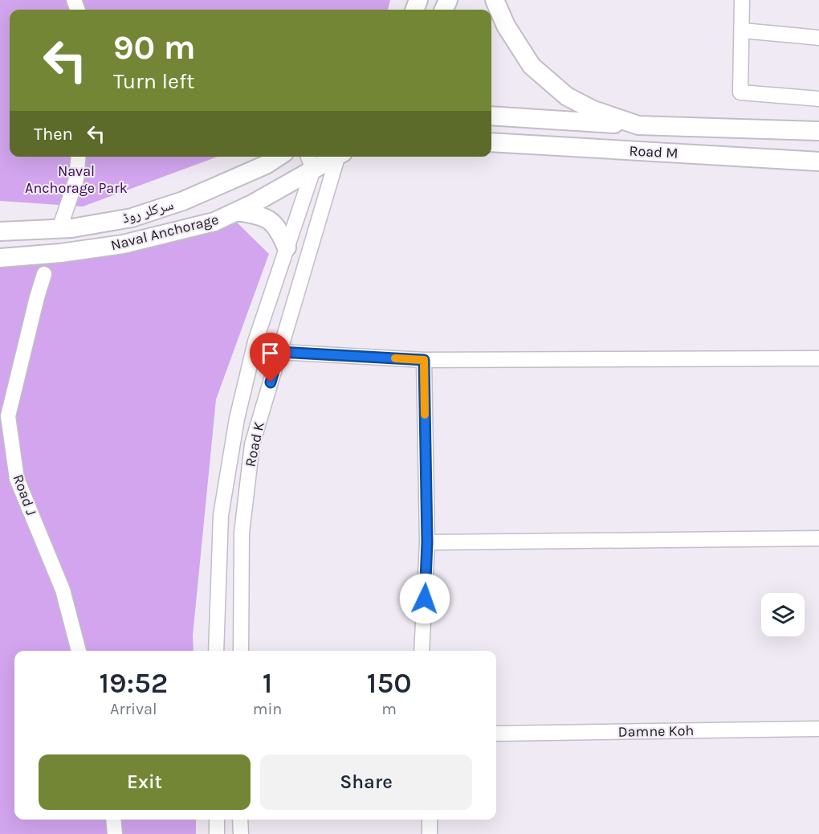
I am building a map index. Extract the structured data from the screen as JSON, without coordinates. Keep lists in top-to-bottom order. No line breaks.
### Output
{"streets":{"street":["Road M","سرکلر روڈ","Naval Anchorage","Road K","Road J","Damne Koh"]},"crossings":[["Naval Anchorage","Road K"]],"parks":["Naval Anchorage Park"],"page":{"turn":["90 m","Turn left"],"then":"Then","eta":["19:52","Arrival","1","min","150","m"],"buttons":["Exit","Share"]}}
